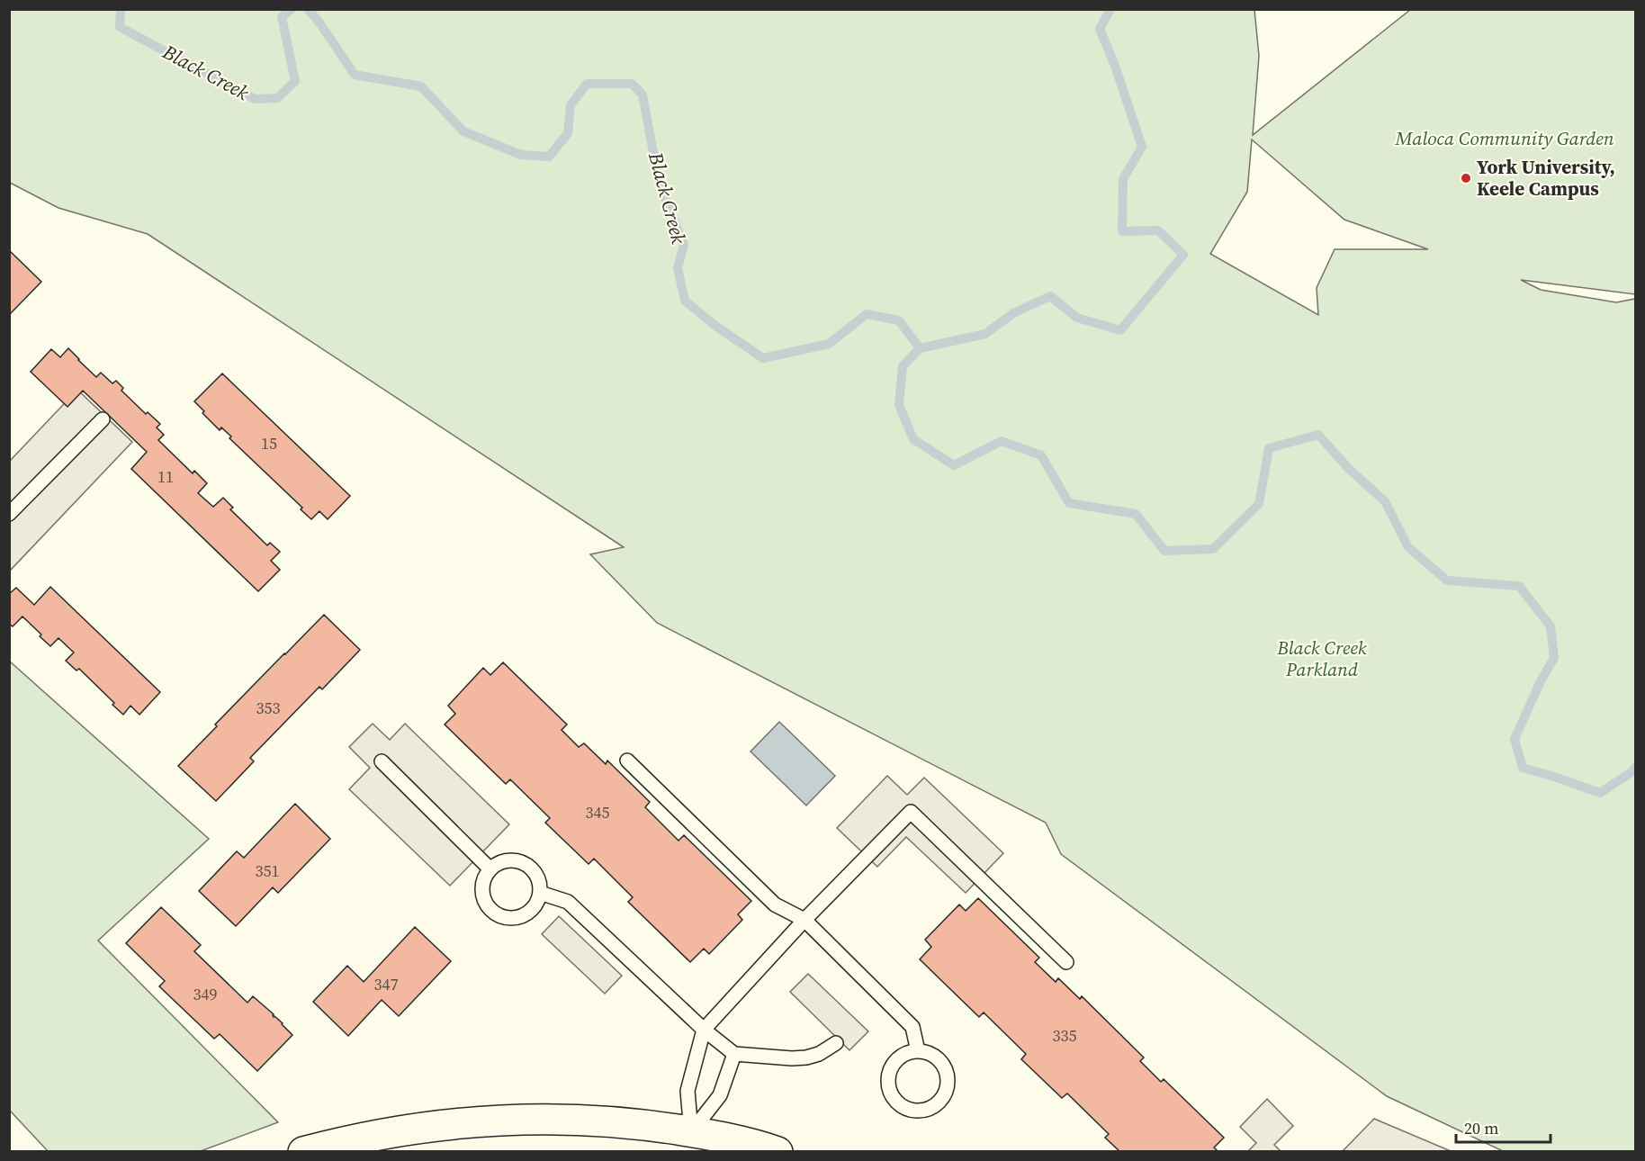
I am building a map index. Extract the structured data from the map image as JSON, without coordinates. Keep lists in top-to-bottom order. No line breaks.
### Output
{"water":["Black Creek"],"parks":["Maloca Community Garden","Black Creek Parkland"],"places":["York University, Keele Campus"],"house_numbers":["15","11","353","345","351","347","349","335"],"scale_bar":"20 m"}
